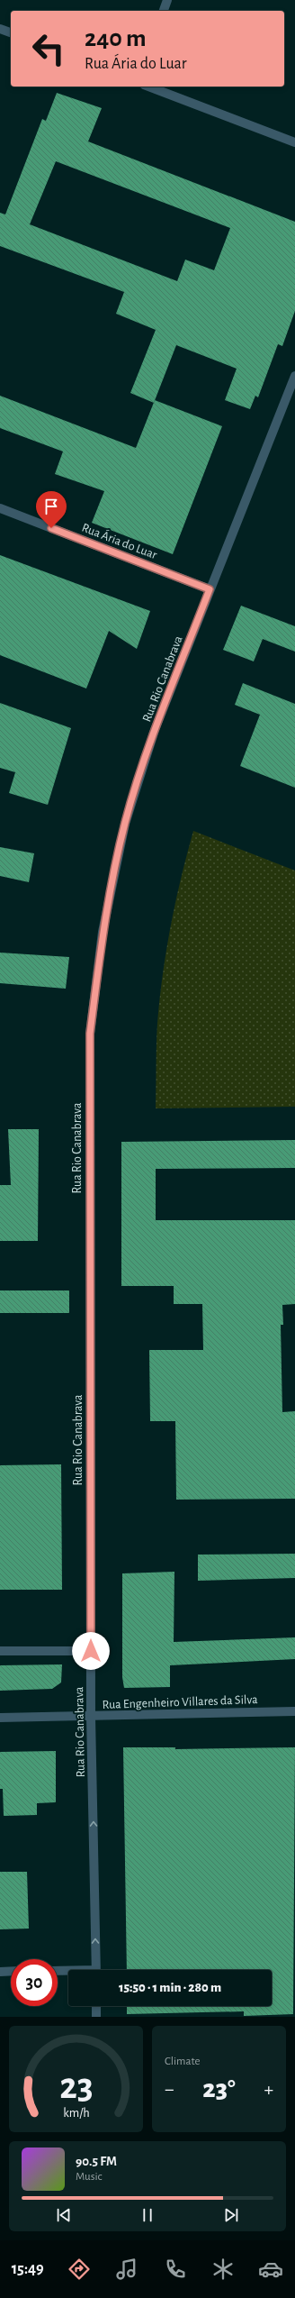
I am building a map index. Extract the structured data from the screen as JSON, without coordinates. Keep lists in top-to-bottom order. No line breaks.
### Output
{"streets":{"street":["Rua Ária do Luar","Rua Rio Canabrava","Rua Engenheiro Villares da Silva"]},"crossings":[["Rua Ária do Luar","Rua Rio Canabrava"],["Rua Rio Canabrava","Rua Engenheiro Villares da Silva"]],"page":{"turn":["240 m","Rua Ária do Luar"],"limit":"30","trip":"15:50 · 1 min · 280 m","tile":"Climate","heat":["−","23°","+"],"song":["90.5 FM","Music"],"tabs":"15:49","gauge":["23","km/h"]}}
